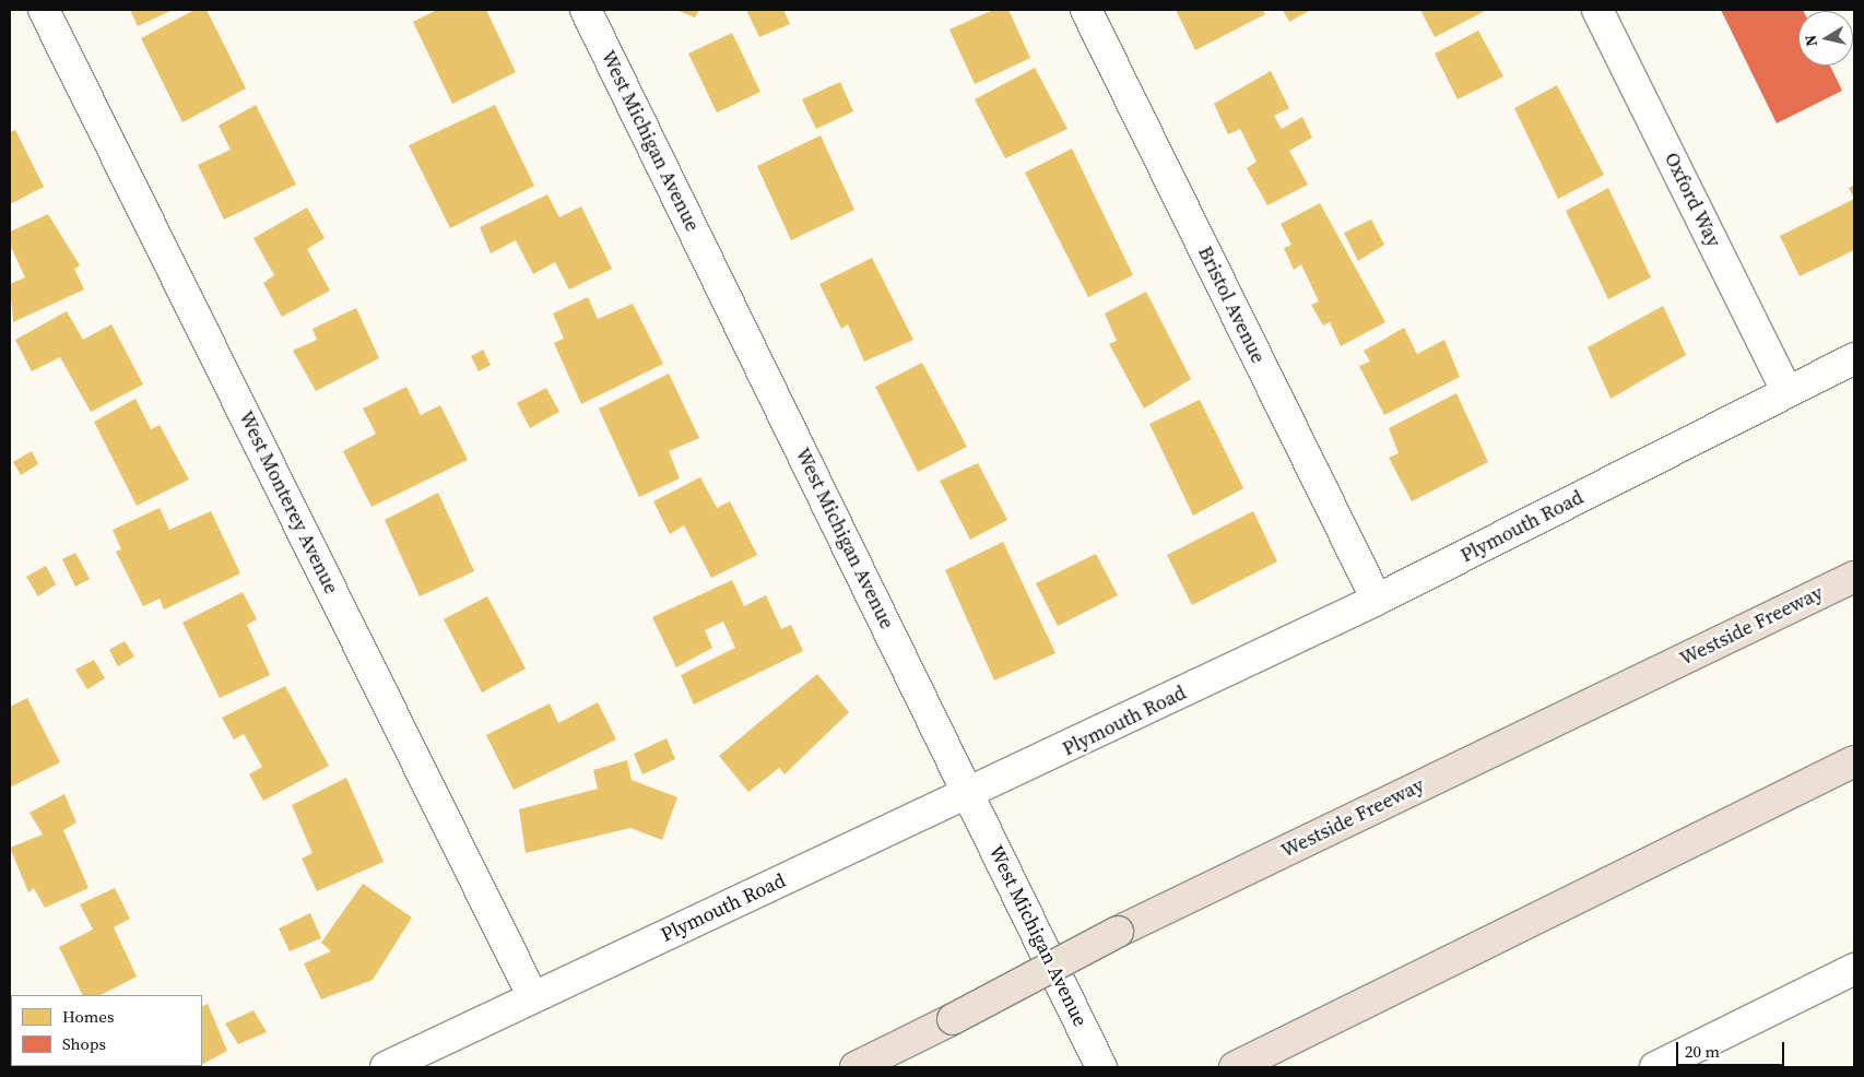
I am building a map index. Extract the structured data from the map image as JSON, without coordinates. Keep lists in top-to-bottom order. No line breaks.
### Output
{"streets":{"highway":["Westside Freeway"],"street":["West Michigan Avenue","Oxford Way","Bristol Avenue","West Monterey Avenue","Plymouth Road"]},"crossings":[["West Michigan Avenue","Plymouth Road"],["Oxford Way","Plymouth Road"],["Bristol Avenue","Plymouth Road"],["West Monterey Avenue","Plymouth Road"]],"legend":["Homes","Shops"],"scale_bar":"20 m","north":"left"}
